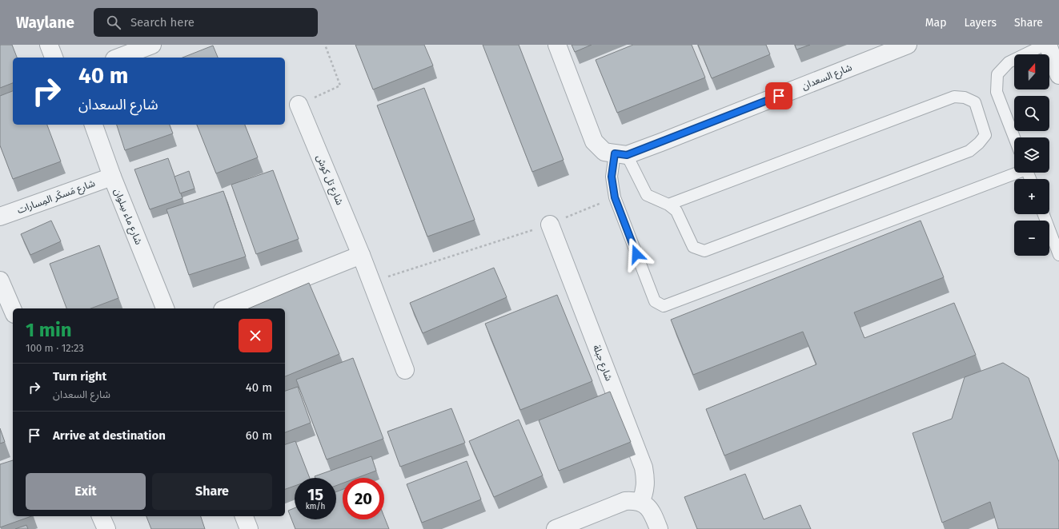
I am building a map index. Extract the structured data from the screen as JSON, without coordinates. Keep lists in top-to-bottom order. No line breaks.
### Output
{"streets":{"street":["شارع السعدان","شارع تل كوش","شارع مَسكَر المِسارات","شارع ماء سِلوان","شارع جبلة"]},"crossings":[["شارع مَسكَر المِسارات","شارع ماء سِلوان"]],"north":"top","page":{"header":"Waylane","search":"Search here","nav":["Map","Layers","Share"],"map_buttons":["+","−"],"turn":["40 m","شارع السعدان"],"heading":["1 min","100 m · 12:23"],"list":[{"name":"Turn right","note":"شارع السعدان","value":"40 m"},{"name":"Arrive at destination","value":"60 m"}],"buttons":["Exit","Share"],"speed":"15 km/h","limit":"20"}}
